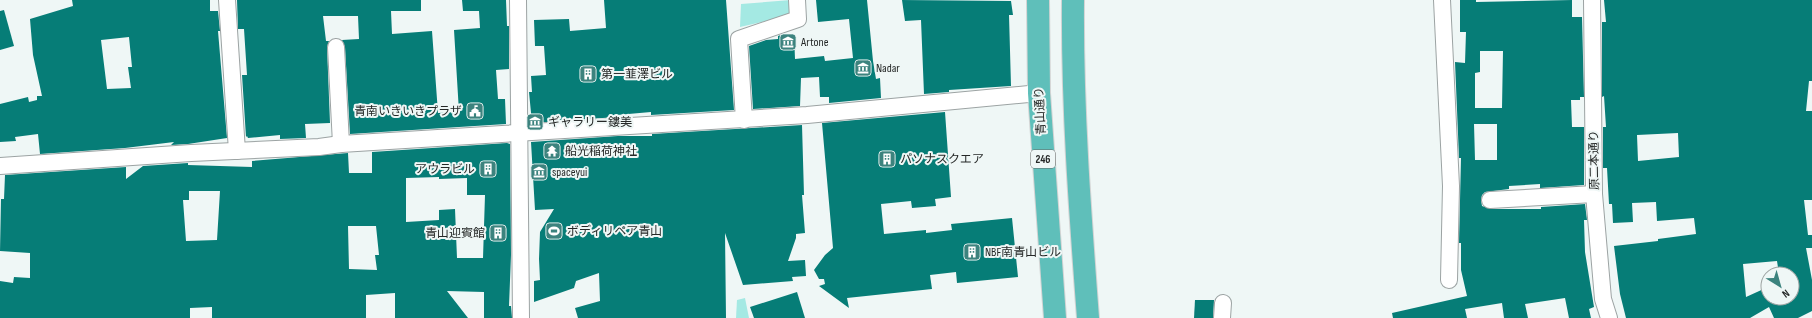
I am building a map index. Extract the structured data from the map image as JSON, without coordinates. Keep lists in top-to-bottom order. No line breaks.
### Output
{"streets":{"highway":["青山通り","246"],"street":["原二本通り"]},"places":{"museum":["Artone","Nadar","ギャラリー鏤美","spaceyui"],"building":["第一韮澤ビル","パソナスクエア","アウラビル","青山迎賓館","NBF南青山ビル"],"public building":["青南いきいきプラザ"],"temple":["船光稲荷神社"],"sports":["ボディリペア青山"]},"north":"bottom right"}
